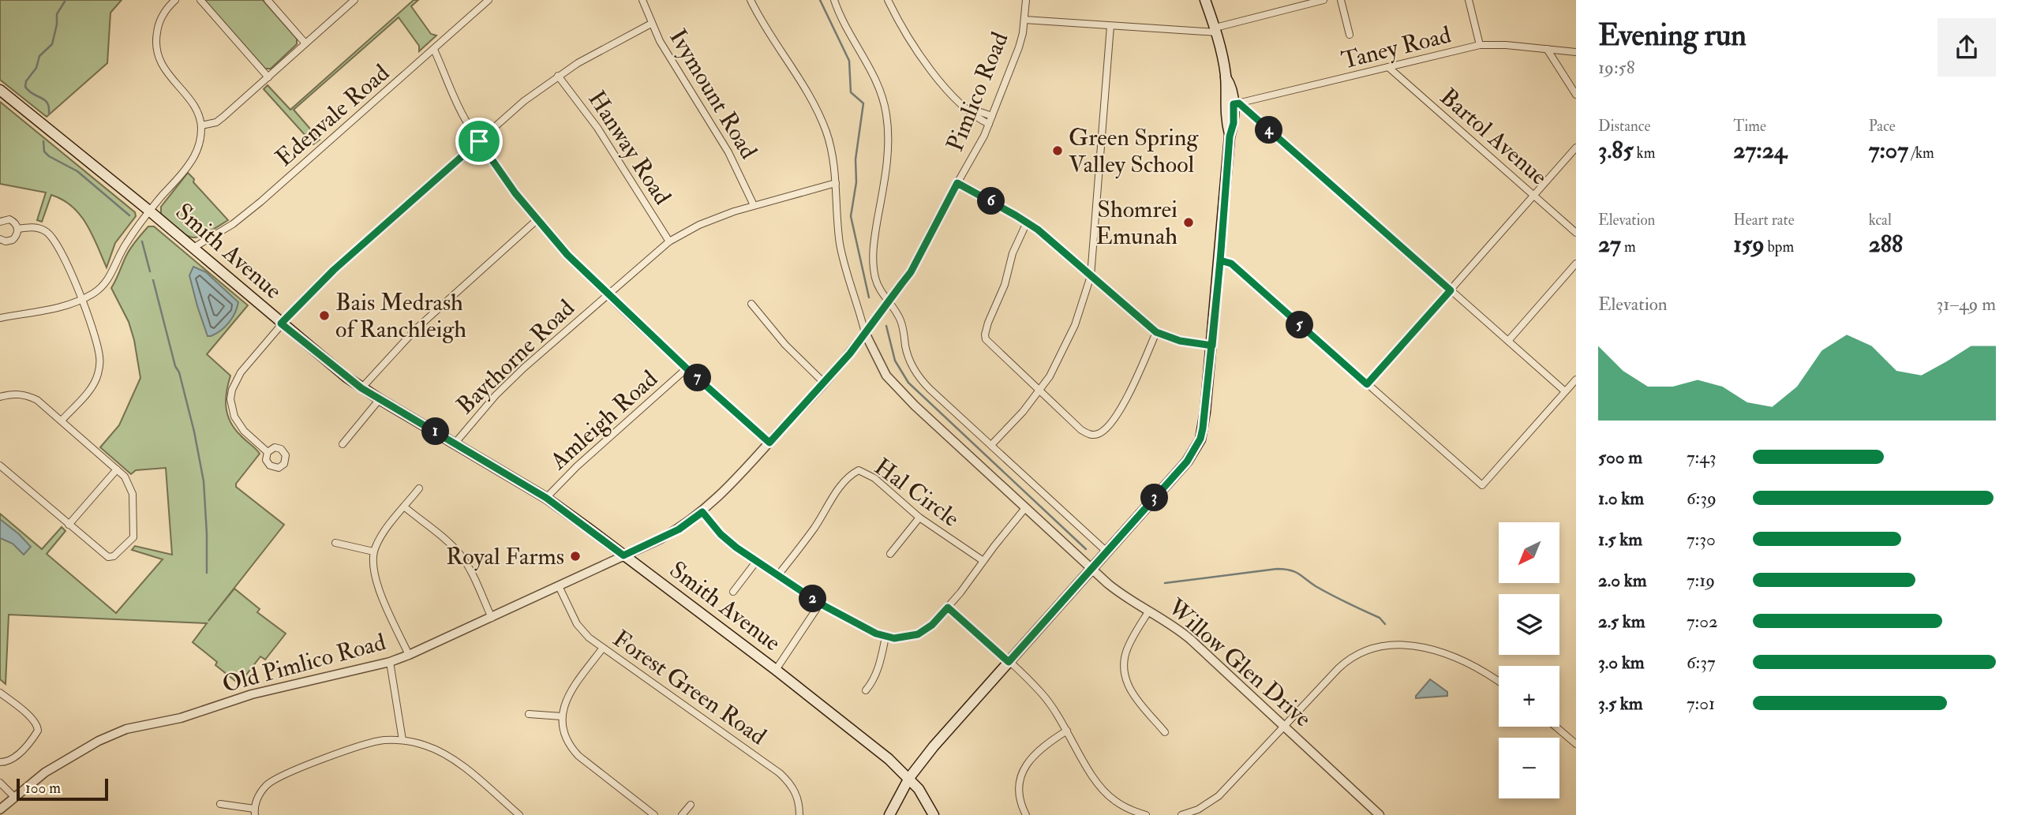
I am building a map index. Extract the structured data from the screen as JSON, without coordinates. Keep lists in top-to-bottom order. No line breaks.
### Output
{"streets":{"main road":["Smith Avenue"],"street":["Taney Road","Pimlico Road","Ivymount Road","Edenvale Road","Bartol Avenue","Hanway Road","Baythorne Road","Amleigh Road","Hal Circle","Old Pimlico Road","Willow Glen Drive","Forest Green Road"]},"crossings":[["Taney Road","Bartol Avenue"],["Pimlico Road","Smith Avenue"],["Pimlico Road","Old Pimlico Road"],["Pimlico Road","Willow Glen Drive"],["Ivymount Road","Baythorne Road"],["Edenvale Road","Smith Avenue"],["Hanway Road","Baythorne Road"],["Smith Avenue","Baythorne Road"],["Smith Avenue","Amleigh Road"],["Smith Avenue","Old Pimlico Road"],["Old Pimlico Road","Forest Green Road"]],"places":["Green Spring Valley School","Shomrei Emunah","Bais Medrash of Ranchleigh","Royal Farms"],"scale_bar":"100 m","north":"bottom left","page":{"heading":["Evening run","19:58"],"stats":[["Distance","3.85 km"],["Time","27:24"],["Pace","7:07 /km"],["Elevation","27 m"],["Heart rate","159 bpm"],["kcal","288"]],"pins":["4","6","5","7","1","3","2"],"chart":["Elevation","31–49 m"],"list":[{"name":"500 m","note":"7:43"},{"name":"1.0 km","note":"6:39"},{"name":"1.5 km","note":"7:30"},{"name":"2.0 km","note":"7:19"},{"name":"2.5 km","note":"7:02"},{"name":"3.0 km","note":"6:37"},{"name":"3.5 km","note":"7:01"}],"map_buttons":["+","−"],"scale":"100 m"}}
